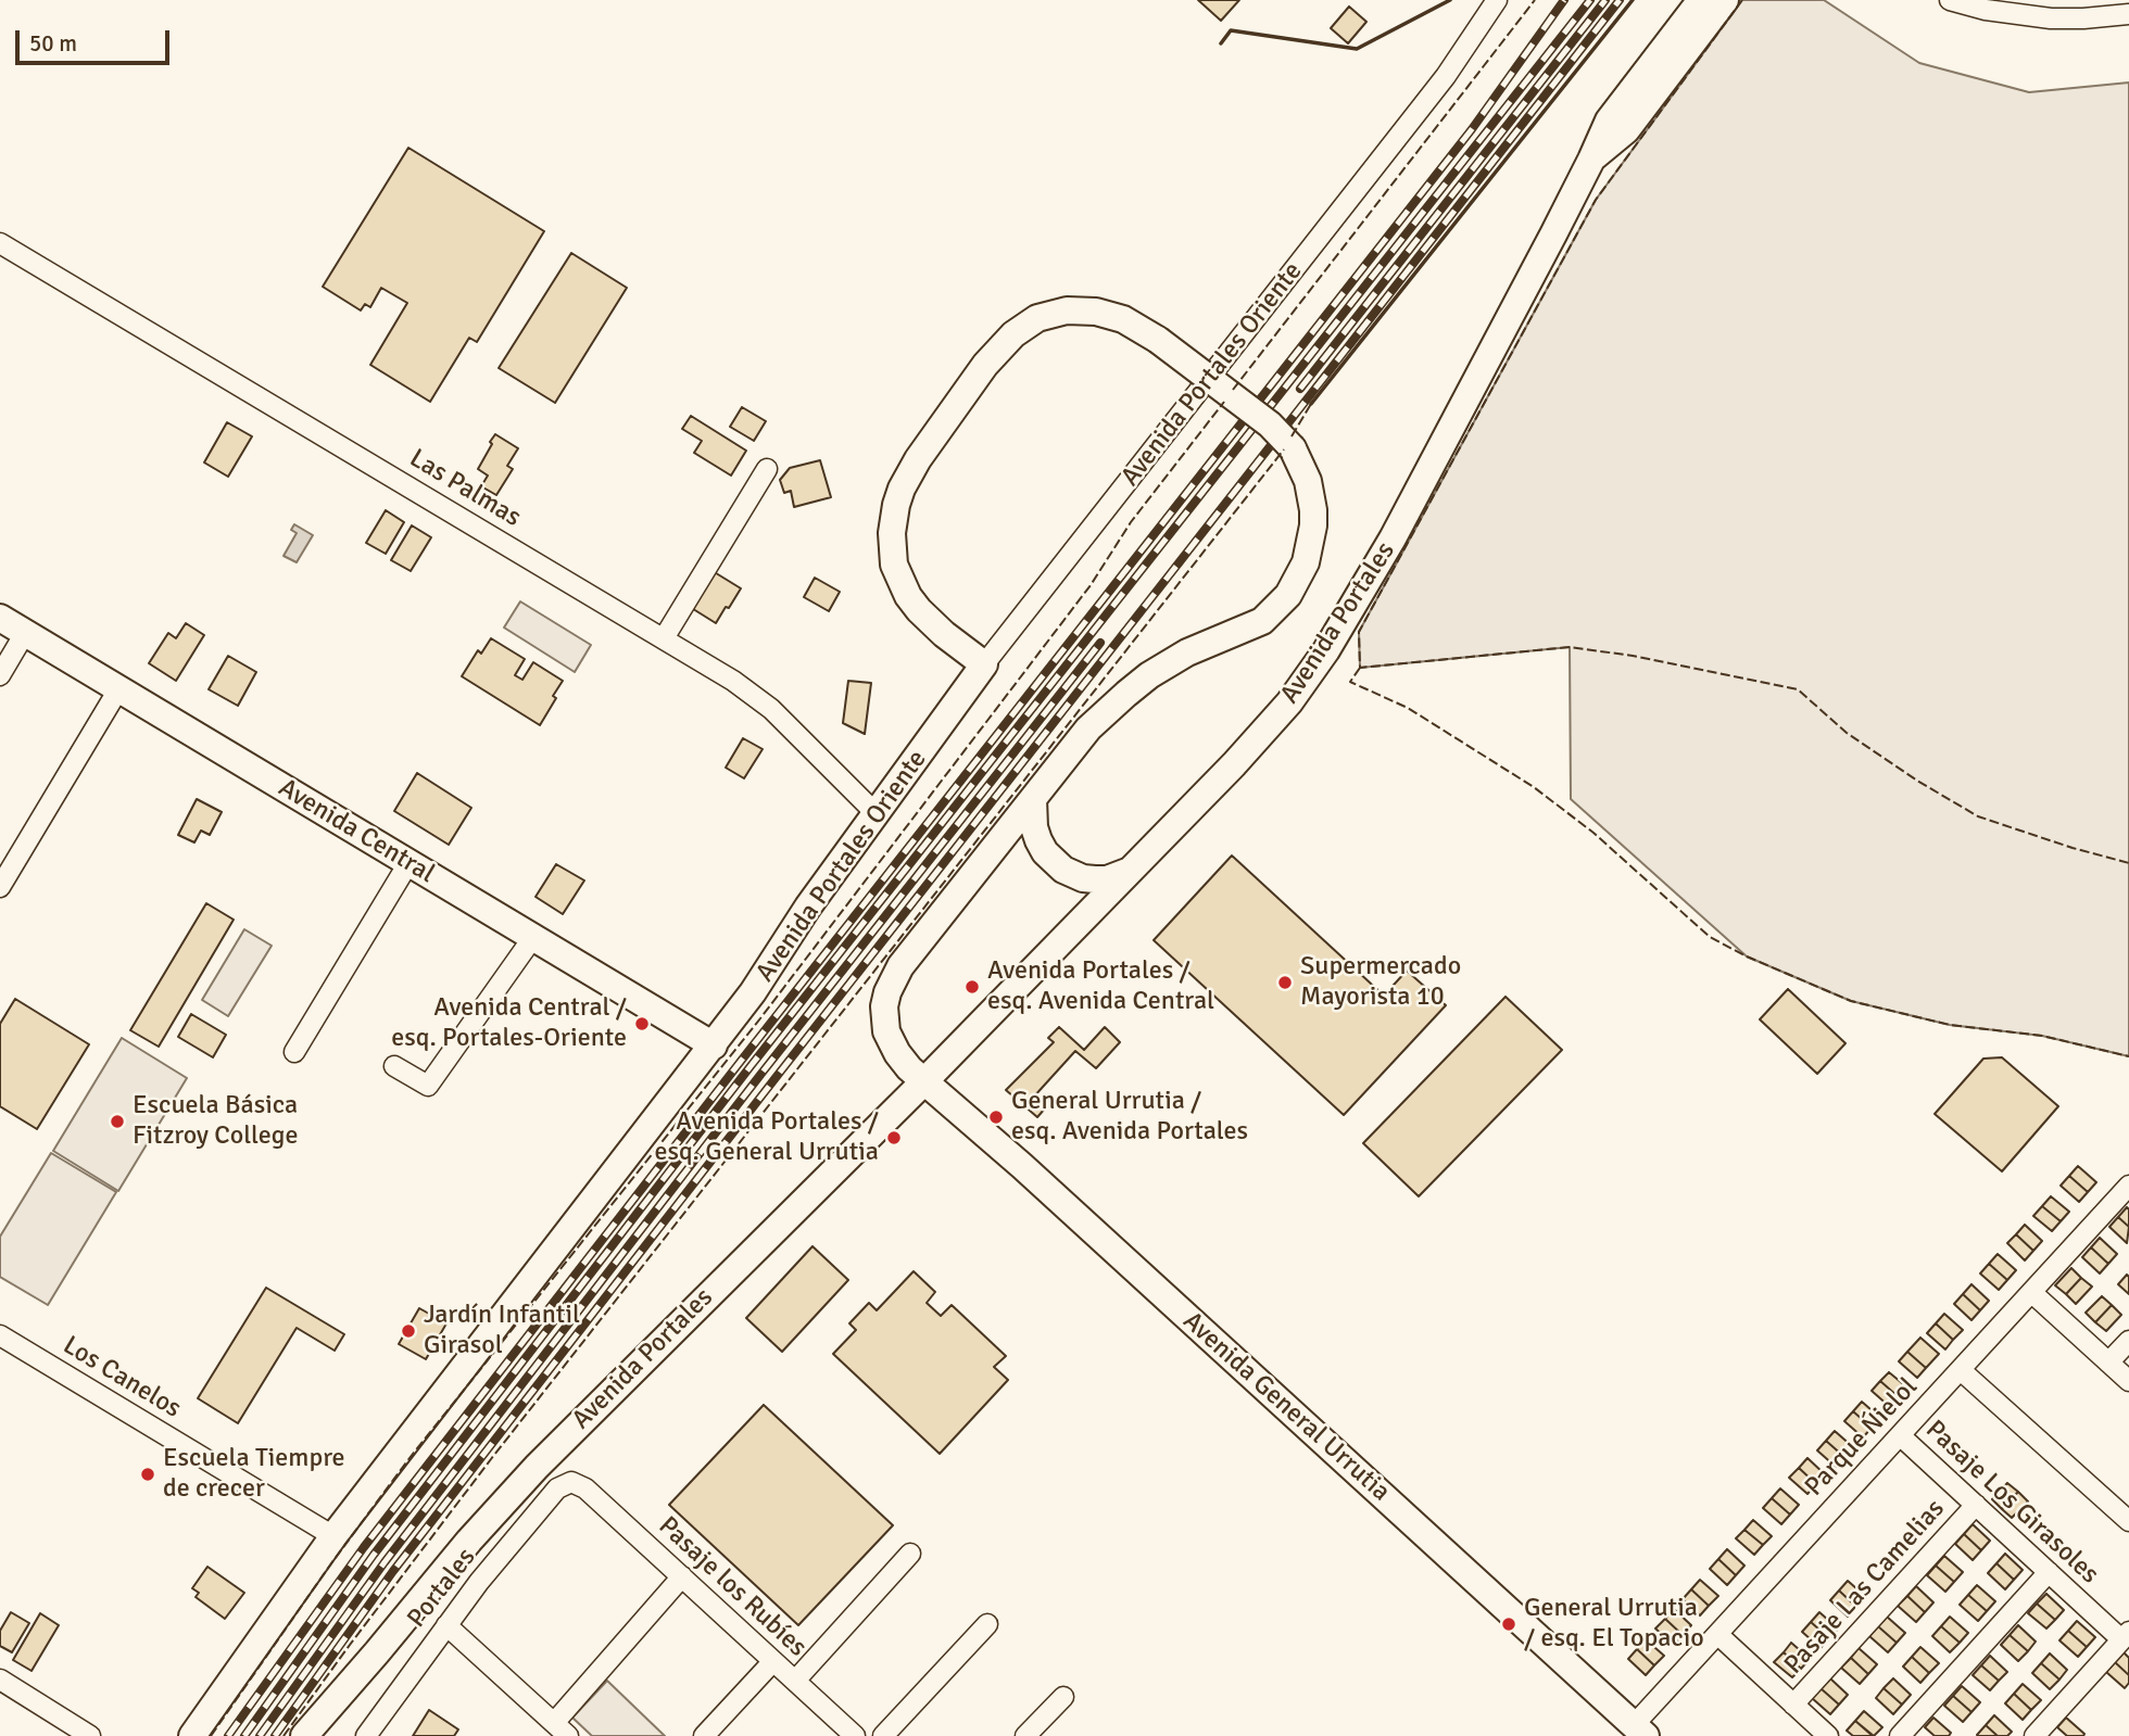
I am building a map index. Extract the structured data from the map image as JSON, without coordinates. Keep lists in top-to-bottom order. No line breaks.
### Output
{"streets":{"street":["Avenida Portales Oriente","Las Palmas","Avenida Portales","Avenida Central","Los Canelos","Avenida General Urrutia","Parque Ńielol","Pasaje Los Girasoles","Pasaje los Rubíes","Pasaje Las Camelias","Portales"]},"crossings":[["Avenida Portales Oriente","Las Palmas"],["Avenida Portales Oriente","Avenida Central"],["Avenida Portales Oriente","Los Canelos"],["Avenida Portales","Avenida General Urrutia"],["Avenida General Urrutia","Parque Ńielol"],["Parque Ńielol","Pasaje Los Girasoles"],["Pasaje Los Girasoles","Pasaje Las Camelias"],["Pasaje los Rubíes","Portales"]],"places":["Supermercado Mayorista 10","Avenida Portales / esq. Avenida Central","Avenida Central / esq. Portales-Oriente","General Urrutia / esq. Avenida Portales","Escuela Básica Fitzroy College","Avenida Portales / esq. General Urrutia","Jardín Infantil Girasol","Escuela Tiempre de crecer","General Urrutia / esq. El Topacio"],"scale_bar":"50 m"}
